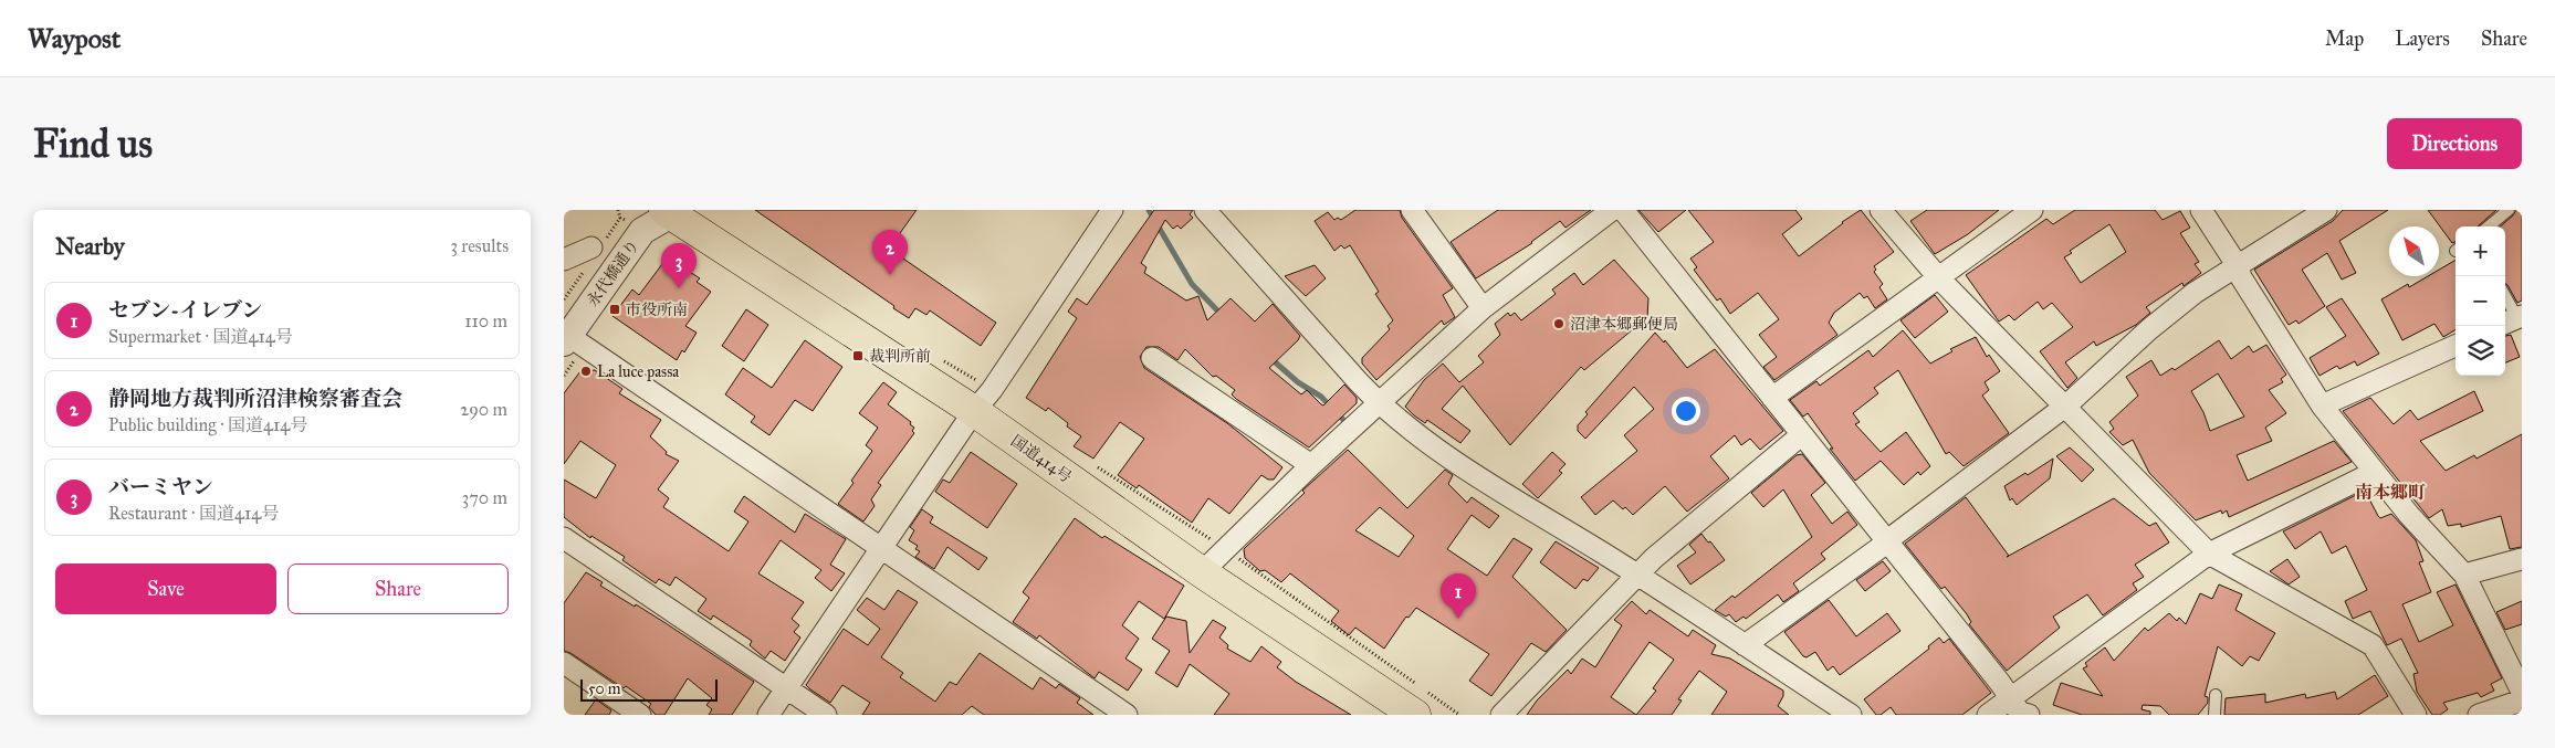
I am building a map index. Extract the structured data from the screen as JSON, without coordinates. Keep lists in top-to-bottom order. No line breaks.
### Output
{"streets":{"highway":["国道414号"],"street":["永代橋通り"]},"crossings":[["永代橋通り","国道414号"]],"districts":["南本郷町"],"places":{"transit":["市役所南","裁判所前"],"other":["沼津本郷郵便局","La luce passa"]},"scale_bar":"50 m","north":"top left","page":{"header":"Waypost","nav":["Map","Layers","Share"],"buttons":["Directions",["Save","Share"]],"title":"Find us","heading":["Nearby","3 results"],"map_buttons":["+","−"],"pins":["2","3","1"],"list":[{"mark":"1","name":"セブン-イレブン","note":"Supermarket · 国道414号","value":"110 m"},{"mark":"2","name":"静岡地方裁判所沼津検察審査会","note":"Public building · 国道414号","value":"290 m"},{"mark":"3","name":"バーミヤン","note":"Restaurant · 国道414号","value":"370 m"}],"scale":"50 m"}}
